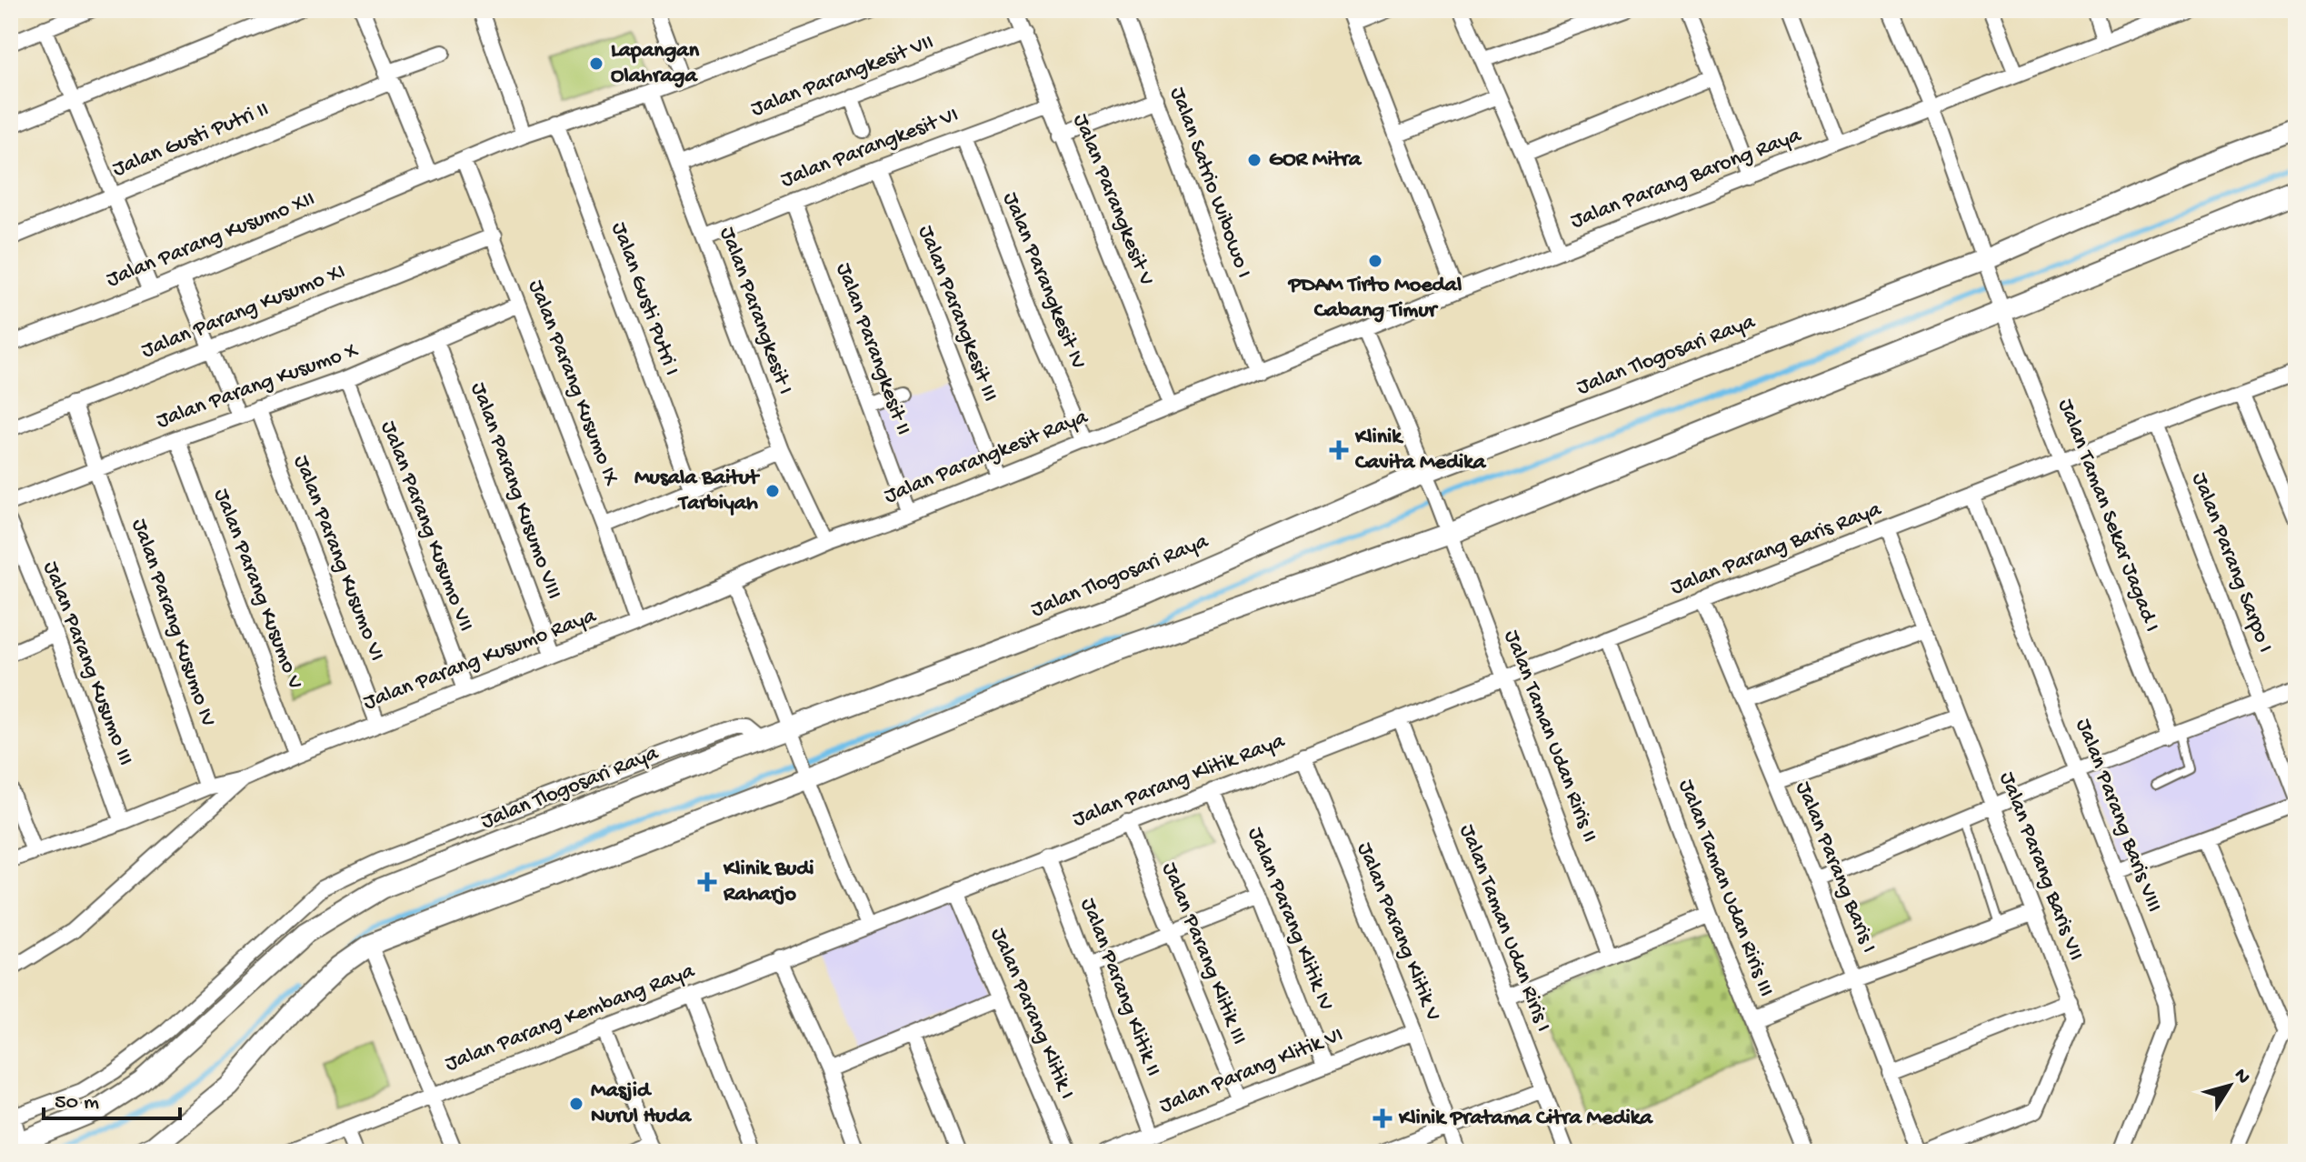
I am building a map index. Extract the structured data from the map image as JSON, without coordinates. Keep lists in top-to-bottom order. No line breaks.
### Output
{"streets":{"street":["Jalan Parangkesit VII","Jalan Gusti Putri II","Jalan Parangkesit VI","Jalan Parang Barong Raya","Jalan Satrio Wibowo I","Jalan Parangkesit V","Jalan Parang Kusumo XII","Jalan Parangkesit IV","Jalan Gusti Putri I","Jalan Parangkesit I","Jalan Parang Kusumo XI","Jalan Parangkesit III","Jalan Parangkesit II","Jalan Tlogosari Raya","Jalan Parang Kusumo IX","Jalan Parang Kusumo X","Jalan Parangkesit Raya","Jalan Parang Kusumo VIII","Jalan Taman Sekar Jagad I","Jalan Parang Kusumo VII","Jalan Parang Baris Raya","Jalan Parang Kusumo VI","Jalan Parang Sarpo I","Jalan Parang Kusumo V","Jalan Parang Kusumo IV","Jalan Parang Kusumo Raya","Jalan Parang Kusumo III","Jalan Taman Udan Riris II","Jalan Parang Klitik Raya","Jalan Parang Baris VIII","Jalan Parang Baris VII","Jalan Parang Baris I","Jalan Taman Udan Riris III","Jalan Parang Klitik IV","Jalan Taman Udan Riris I","Jalan Parang Klitik V","Jalan Parang Klitik III","Jalan Parang Klitik II","Jalan Parang Klitik I","Jalan Parang Kembang Raya","Jalan Parang Klitik VI"]},"crossings":[["Jalan Parangkesit VII","Jalan Parangkesit V"],["Jalan Parangkesit VII","Jalan Parangkesit I"],["Jalan Parangkesit VI","Jalan Parangkesit V"],["Jalan Parangkesit VI","Jalan Parangkesit IV"],["Jalan Parangkesit VI","Jalan Parangkesit I"],["Jalan Parangkesit VI","Jalan Parangkesit III"],["Jalan Parangkesit VI","Jalan Parangkesit II"],["Jalan Parang Barong Raya","Jalan Satrio Wibowo I"],["Jalan Parang Barong Raya","Jalan Parangkesit Raya"],["Jalan Parang Barong Raya","Jalan Taman Sekar Jagad I"],["Jalan Parang Barong Raya","Jalan Taman Udan Riris II"],["Jalan Satrio Wibowo I","Jalan Parangkesit Raya"],["Jalan Parangkesit V","Jalan Parangkesit Raya"],["Jalan Parang Kusumo XII","Jalan Gusti Putri I"],["Jalan Parang Kusumo XII","Jalan Parangkesit I"],["Jalan Parang Kusumo XII","Jalan Parang Kusumo IX"],["Jalan Parangkesit IV","Jalan Parangkesit Raya"],["Jalan Parangkesit I","Jalan Parangkesit Raya"],["Jalan Parang Kusumo XI","Jalan Parang Kusumo IX"],["Jalan Parang Kusumo XI","Jalan Parang Kusumo IV"],["Jalan Parangkesit III","Jalan Parangkesit Raya"],["Jalan Parangkesit II","Jalan Parangkesit Raya"],["Jalan Tlogosari Raya","Jalan Taman Sekar Jagad I"],["Jalan Tlogosari Raya","Jalan Taman Udan Riris II"],["Jalan Parang Kusumo IX","Jalan Parang Kusumo X"],["Jalan Parang Kusumo IX","Jalan Parang Kusumo Raya"],["Jalan Parang Kusumo X","Jalan Parang Kusumo VIII"],["Jalan Parang Kusumo X","Jalan Parang Kusumo VII"],["Jalan Parang Kusumo X","Jalan Parang Kusumo VI"],["Jalan Parang Kusumo X","Jalan Parang Kusumo V"],["Jalan Parang Kusumo X","Jalan Parang Kusumo IV"],["Jalan Parangkesit Raya","Jalan Parang Kusumo Raya"],["Jalan Parang Kusumo VIII","Jalan Parang Kusumo Raya"],["Jalan Taman Sekar Jagad I","Jalan Parang Baris Raya"],["Jalan Parang Kusumo VII","Jalan Parang Kusumo Raya"],["Jalan Parang Baris Raya","Jalan Parang Sarpo I"],["Jalan Parang Baris Raya","Jalan Taman Udan Riris II"],["Jalan Parang Baris Raya","Jalan Parang Klitik Raya"],["Jalan Parang Baris Raya","Jalan Parang Baris VIII"],["Jalan Parang Baris Raya","Jalan Parang Baris VII"],["Jalan Parang Baris Raya","Jalan Parang Baris I"],["Jalan Parang Baris Raya","Jalan Taman Udan Riris III"],["Jalan Parang Kusumo VI","Jalan Parang Kusumo Raya"],["Jalan Parang Kusumo V","Jalan Parang Kusumo Raya"],["Jalan Parang Kusumo IV","Jalan Parang Kusumo Raya"],["Jalan Parang Kusumo Raya","Jalan Parang Kusumo III"],["Jalan Taman Udan Riris II","Jalan Parang Klitik Raya"],["Jalan Parang Klitik Raya","Jalan Parang Klitik IV"],["Jalan Parang Klitik Raya","Jalan Taman Udan Riris I"],["Jalan Parang Klitik Raya","Jalan Parang Klitik V"],["Jalan Parang Klitik Raya","Jalan Parang Klitik III"],["Jalan Parang Klitik Raya","Jalan Parang Klitik II"],["Jalan Parang Klitik Raya","Jalan Parang Klitik I"],["Jalan Parang Klitik Raya","Jalan Parang Kembang Raya"],["Jalan Parang Klitik IV","Jalan Parang Klitik VI"],["Jalan Parang Klitik V","Jalan Parang Klitik VI"],["Jalan Parang Klitik III","Jalan Parang Klitik VI"],["Jalan Parang Klitik II","Jalan Parang Klitik VI"]],"places":{"other":["Lapangan Olahraga","GOR Mitra","PDAM Tirto Moedal Cabang Timur","Musala Baitut Tarbiyah","Masjid Nurul Huda"],"health":["Klinik Cavita Medika","Klinik Budi Raharjo","Klinik Pratama Citra Medika"]},"scale_bar":"50 m","north":"top right"}
